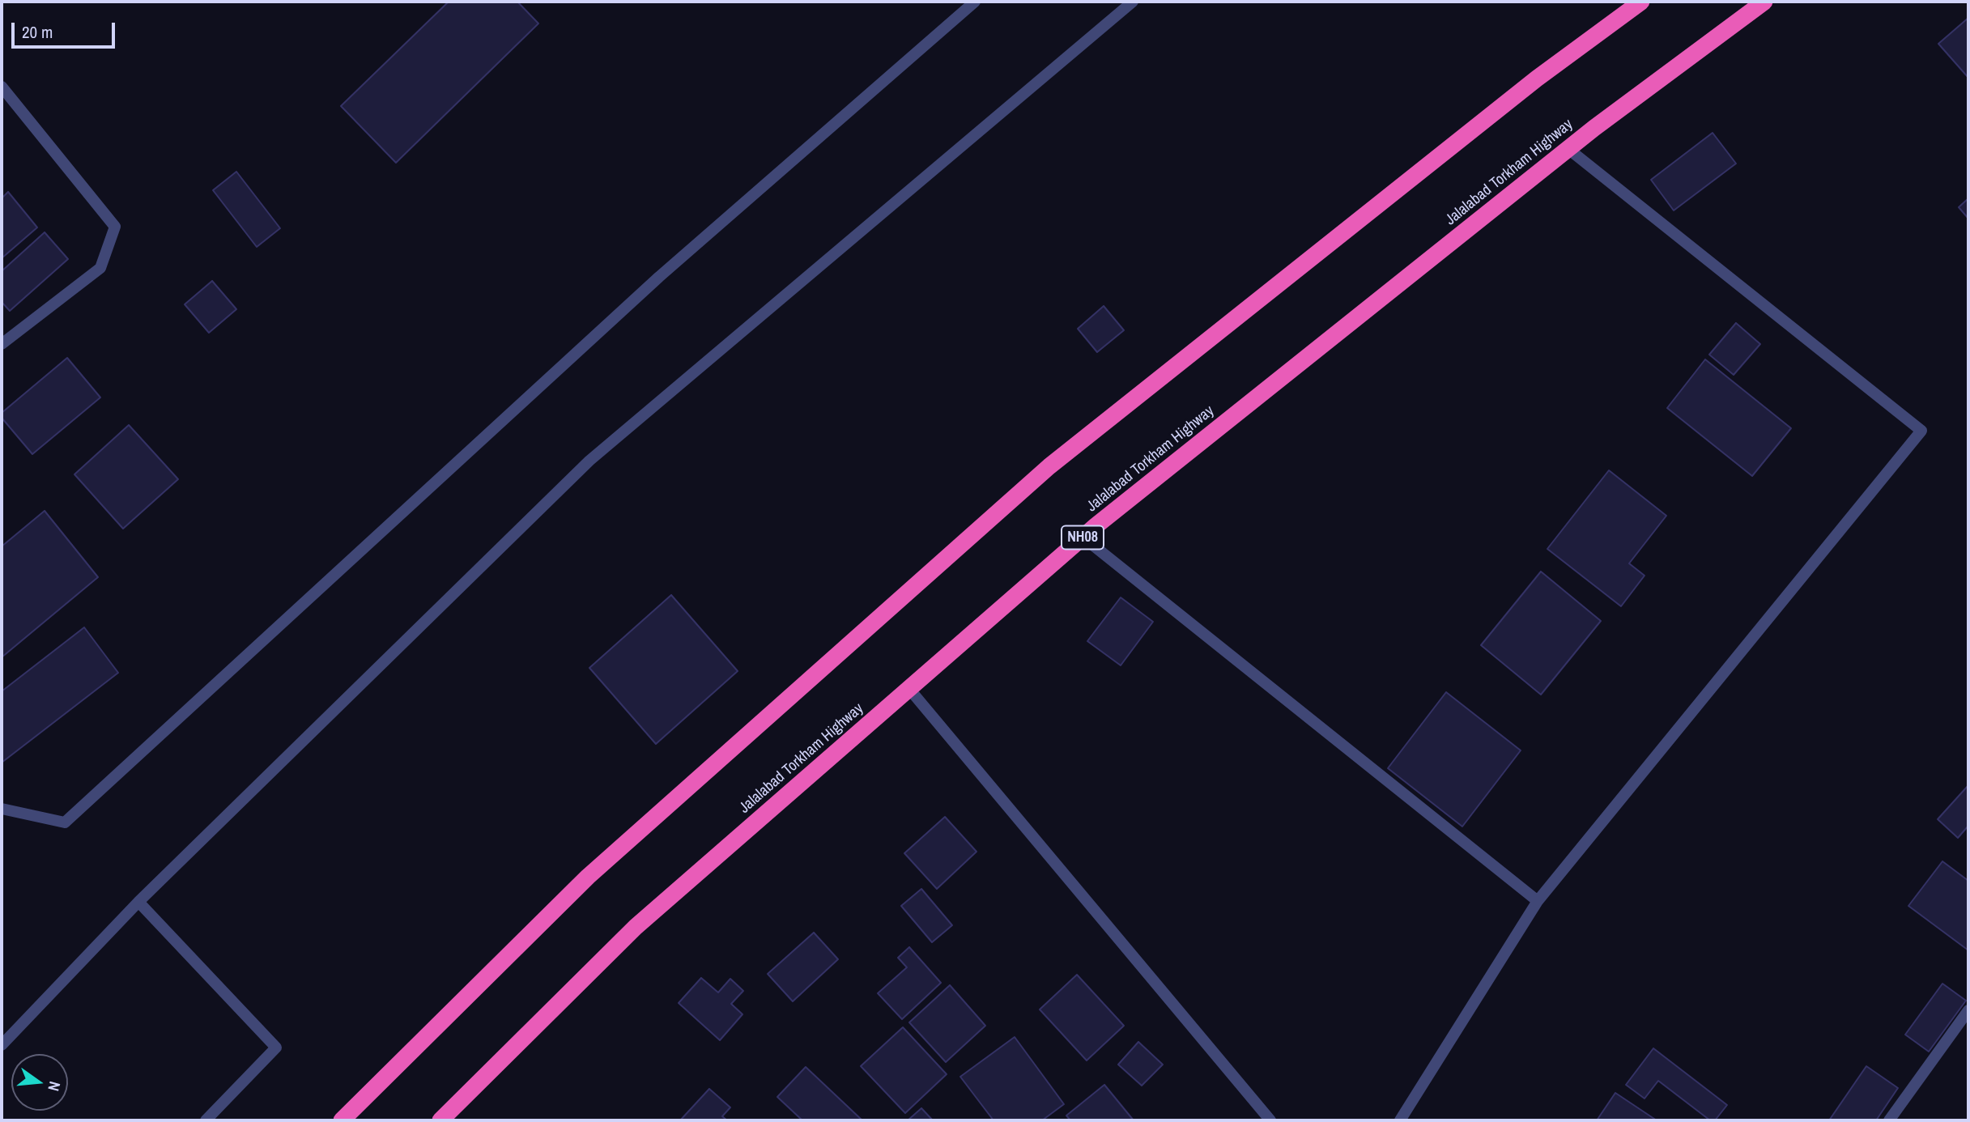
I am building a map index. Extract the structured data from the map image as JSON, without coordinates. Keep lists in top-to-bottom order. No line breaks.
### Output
{"streets":{"highway":["Jalalabad Torkham Highway","NH08"]},"scale_bar":"20 m","north":"right"}
